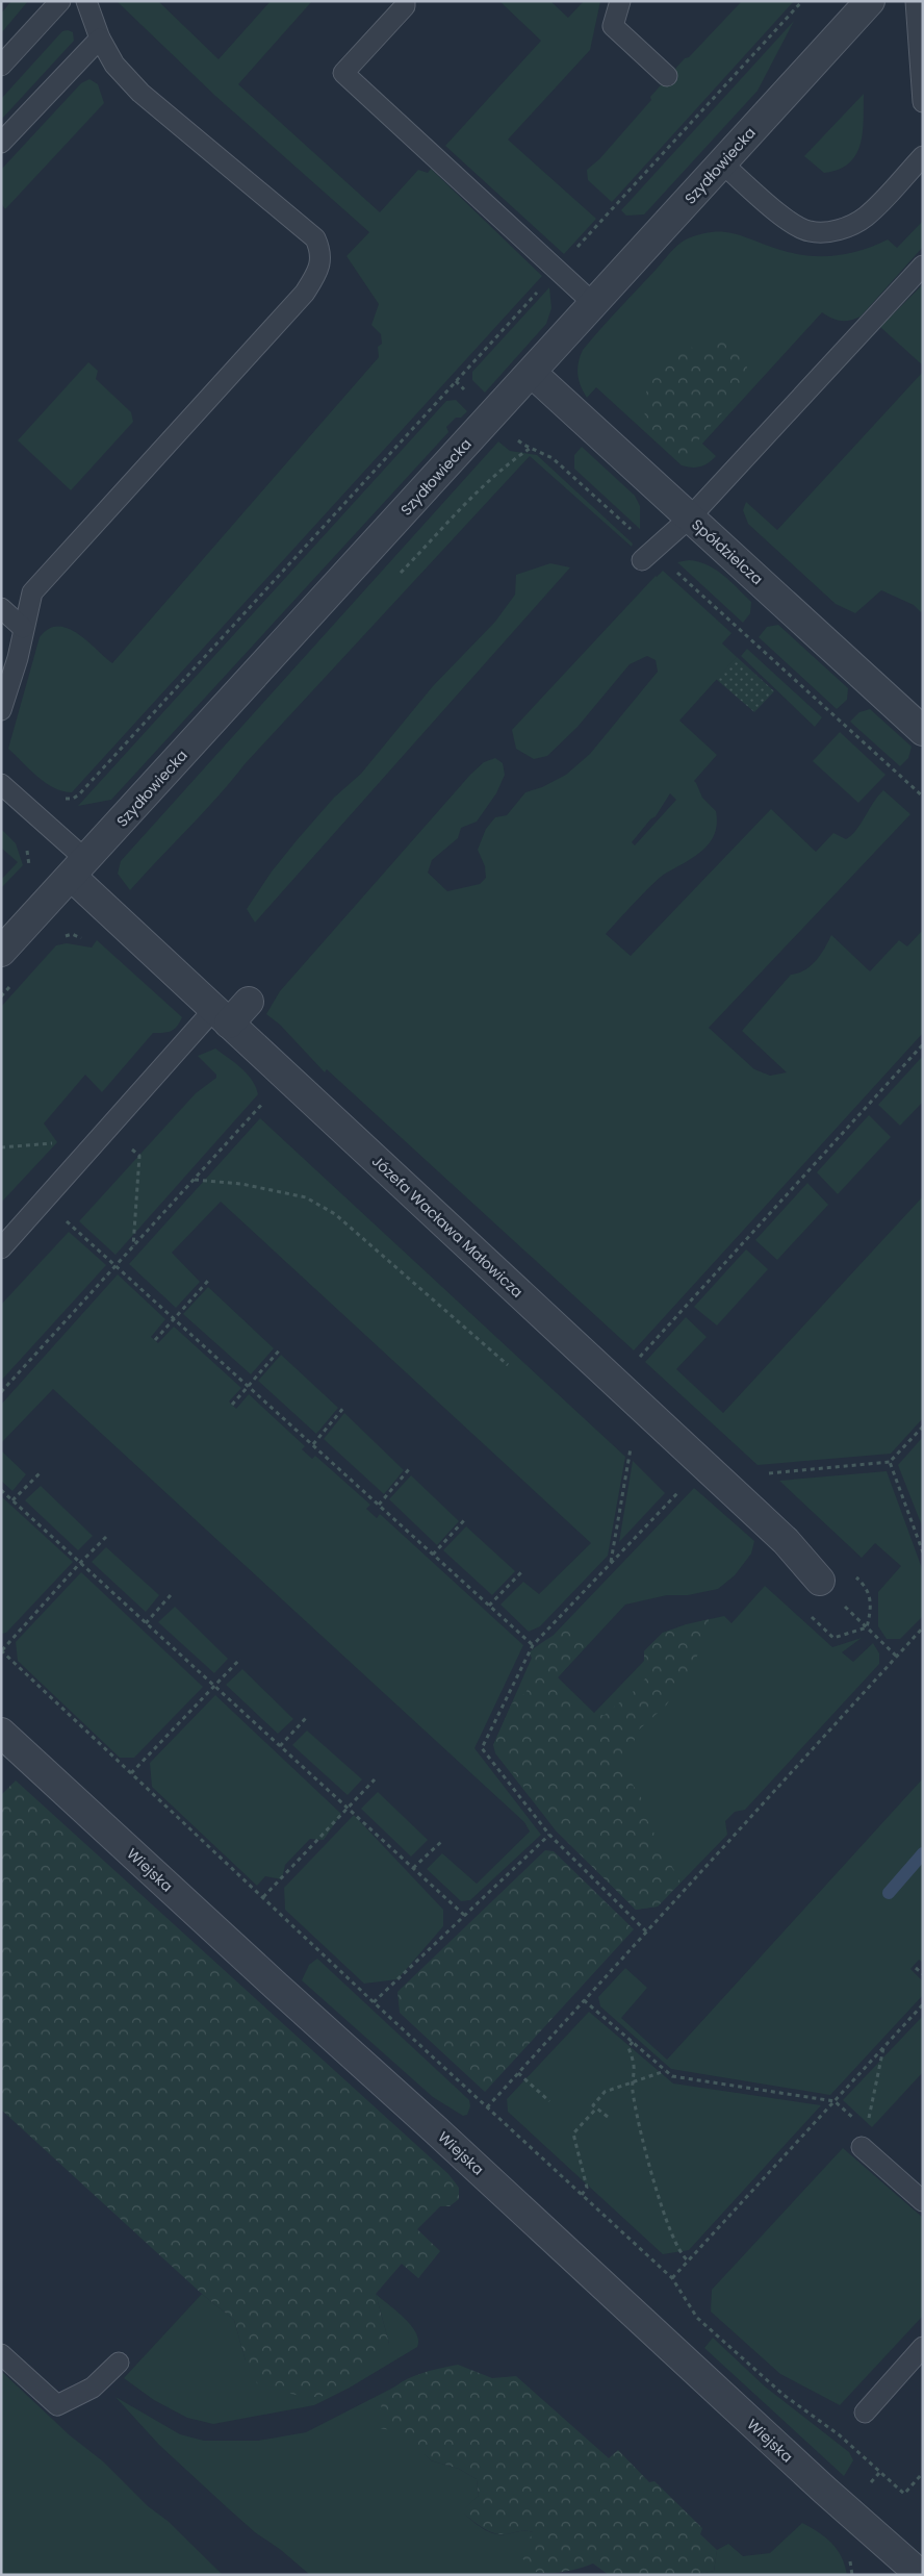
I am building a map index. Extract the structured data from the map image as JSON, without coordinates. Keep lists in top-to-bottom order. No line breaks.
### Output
{"streets":{"street":["Szydłowiecka","Spółdzielcza","Józefa Wacława Małowicza","Wiejska"]},"crossings":[["Szydłowiecka","Spółdzielcza"],["Szydłowiecka","Józefa Wacława Małowicza"]]}
